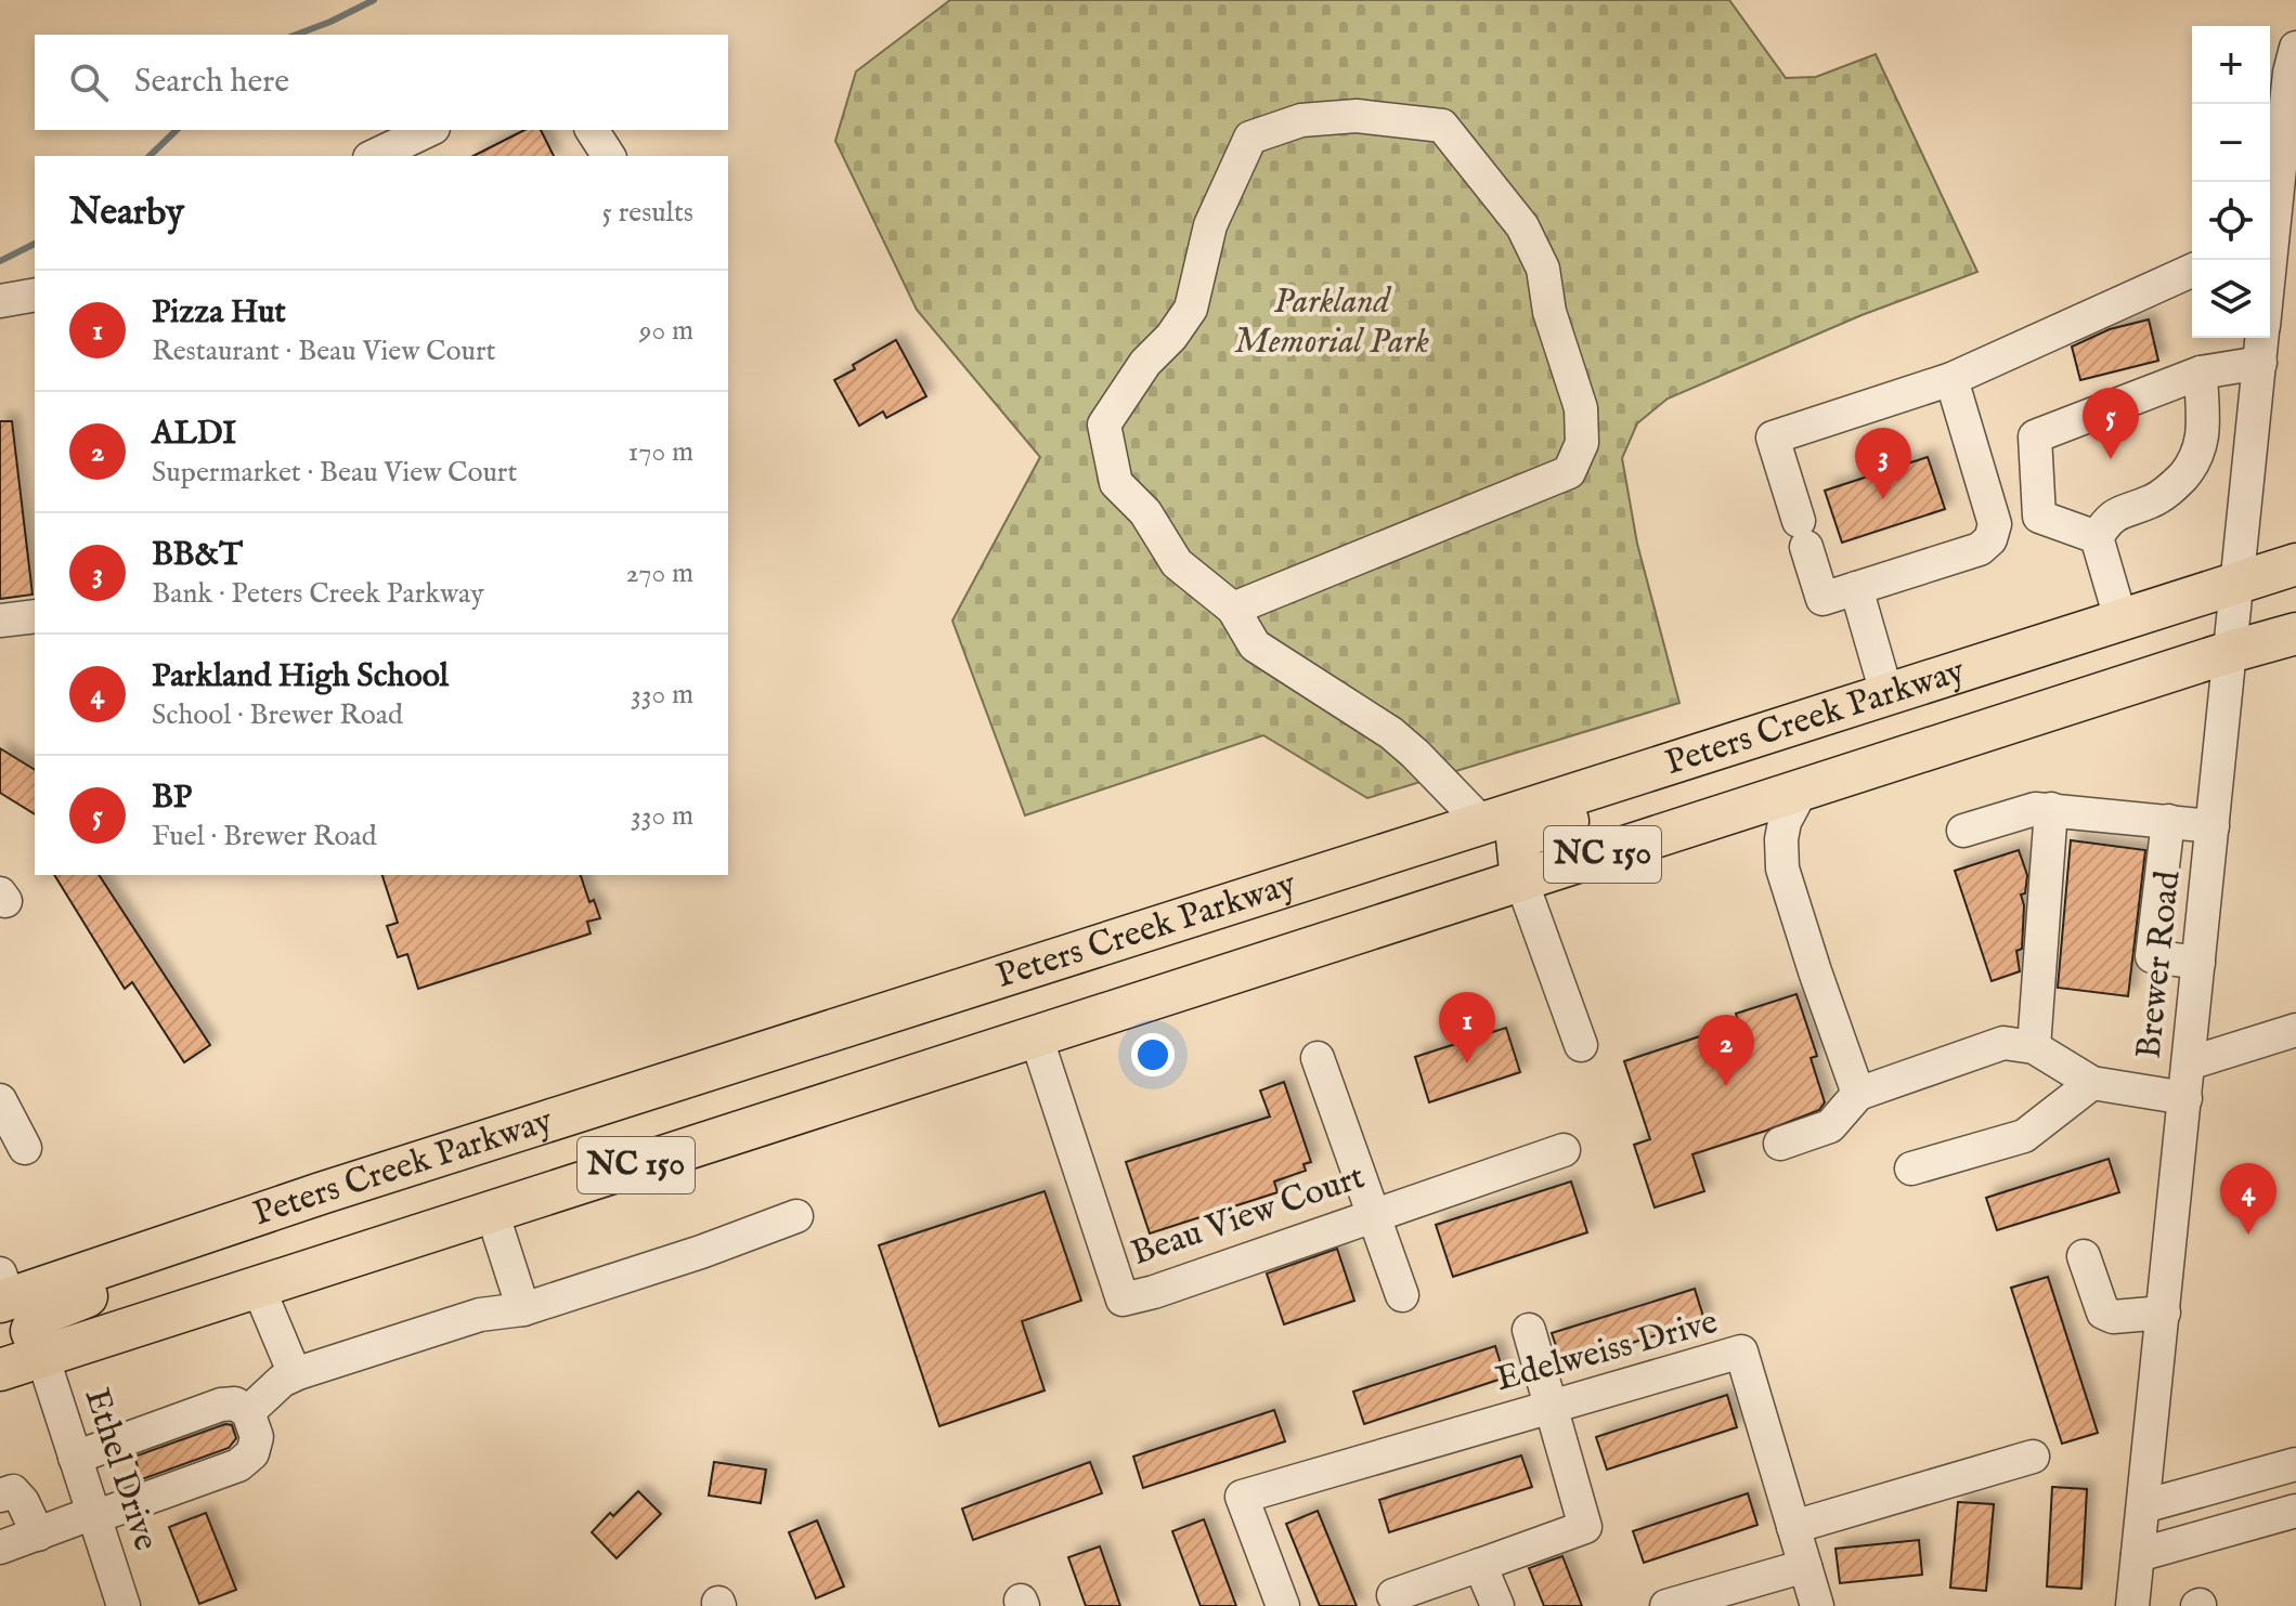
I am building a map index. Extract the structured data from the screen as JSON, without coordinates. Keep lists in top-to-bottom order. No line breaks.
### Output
{"streets":{"main road":["Peters Creek Parkway","NC 150"],"street":["Brewer Road","Beau View Court","Edelweiss Drive","Ethel Drive"]},"crossings":[["Peters Creek Parkway","Brewer Road"],["Peters Creek Parkway","Beau View Court"],["Peters Creek Parkway","Ethel Drive"]],"parks":["Parkland Memorial Park"],"page":{"map_buttons":["+","−"],"search":"Search here","heading":["Nearby","5 results"],"list":[{"mark":"1","name":"Pizza Hut","note":"Restaurant · Beau View Court","value":"90 m"},{"mark":"2","name":"ALDI","note":"Supermarket · Beau View Court","value":"170 m"},{"mark":"3","name":"BB&T","note":"Bank · Peters Creek Parkway","value":"270 m"},{"mark":"4","name":"Parkland High School","note":"School · Brewer Road","value":"330 m"},{"mark":"5","name":"BP","note":"Fuel · Brewer Road","value":"330 m"}],"pins":["5","3","1","2","4"]}}
